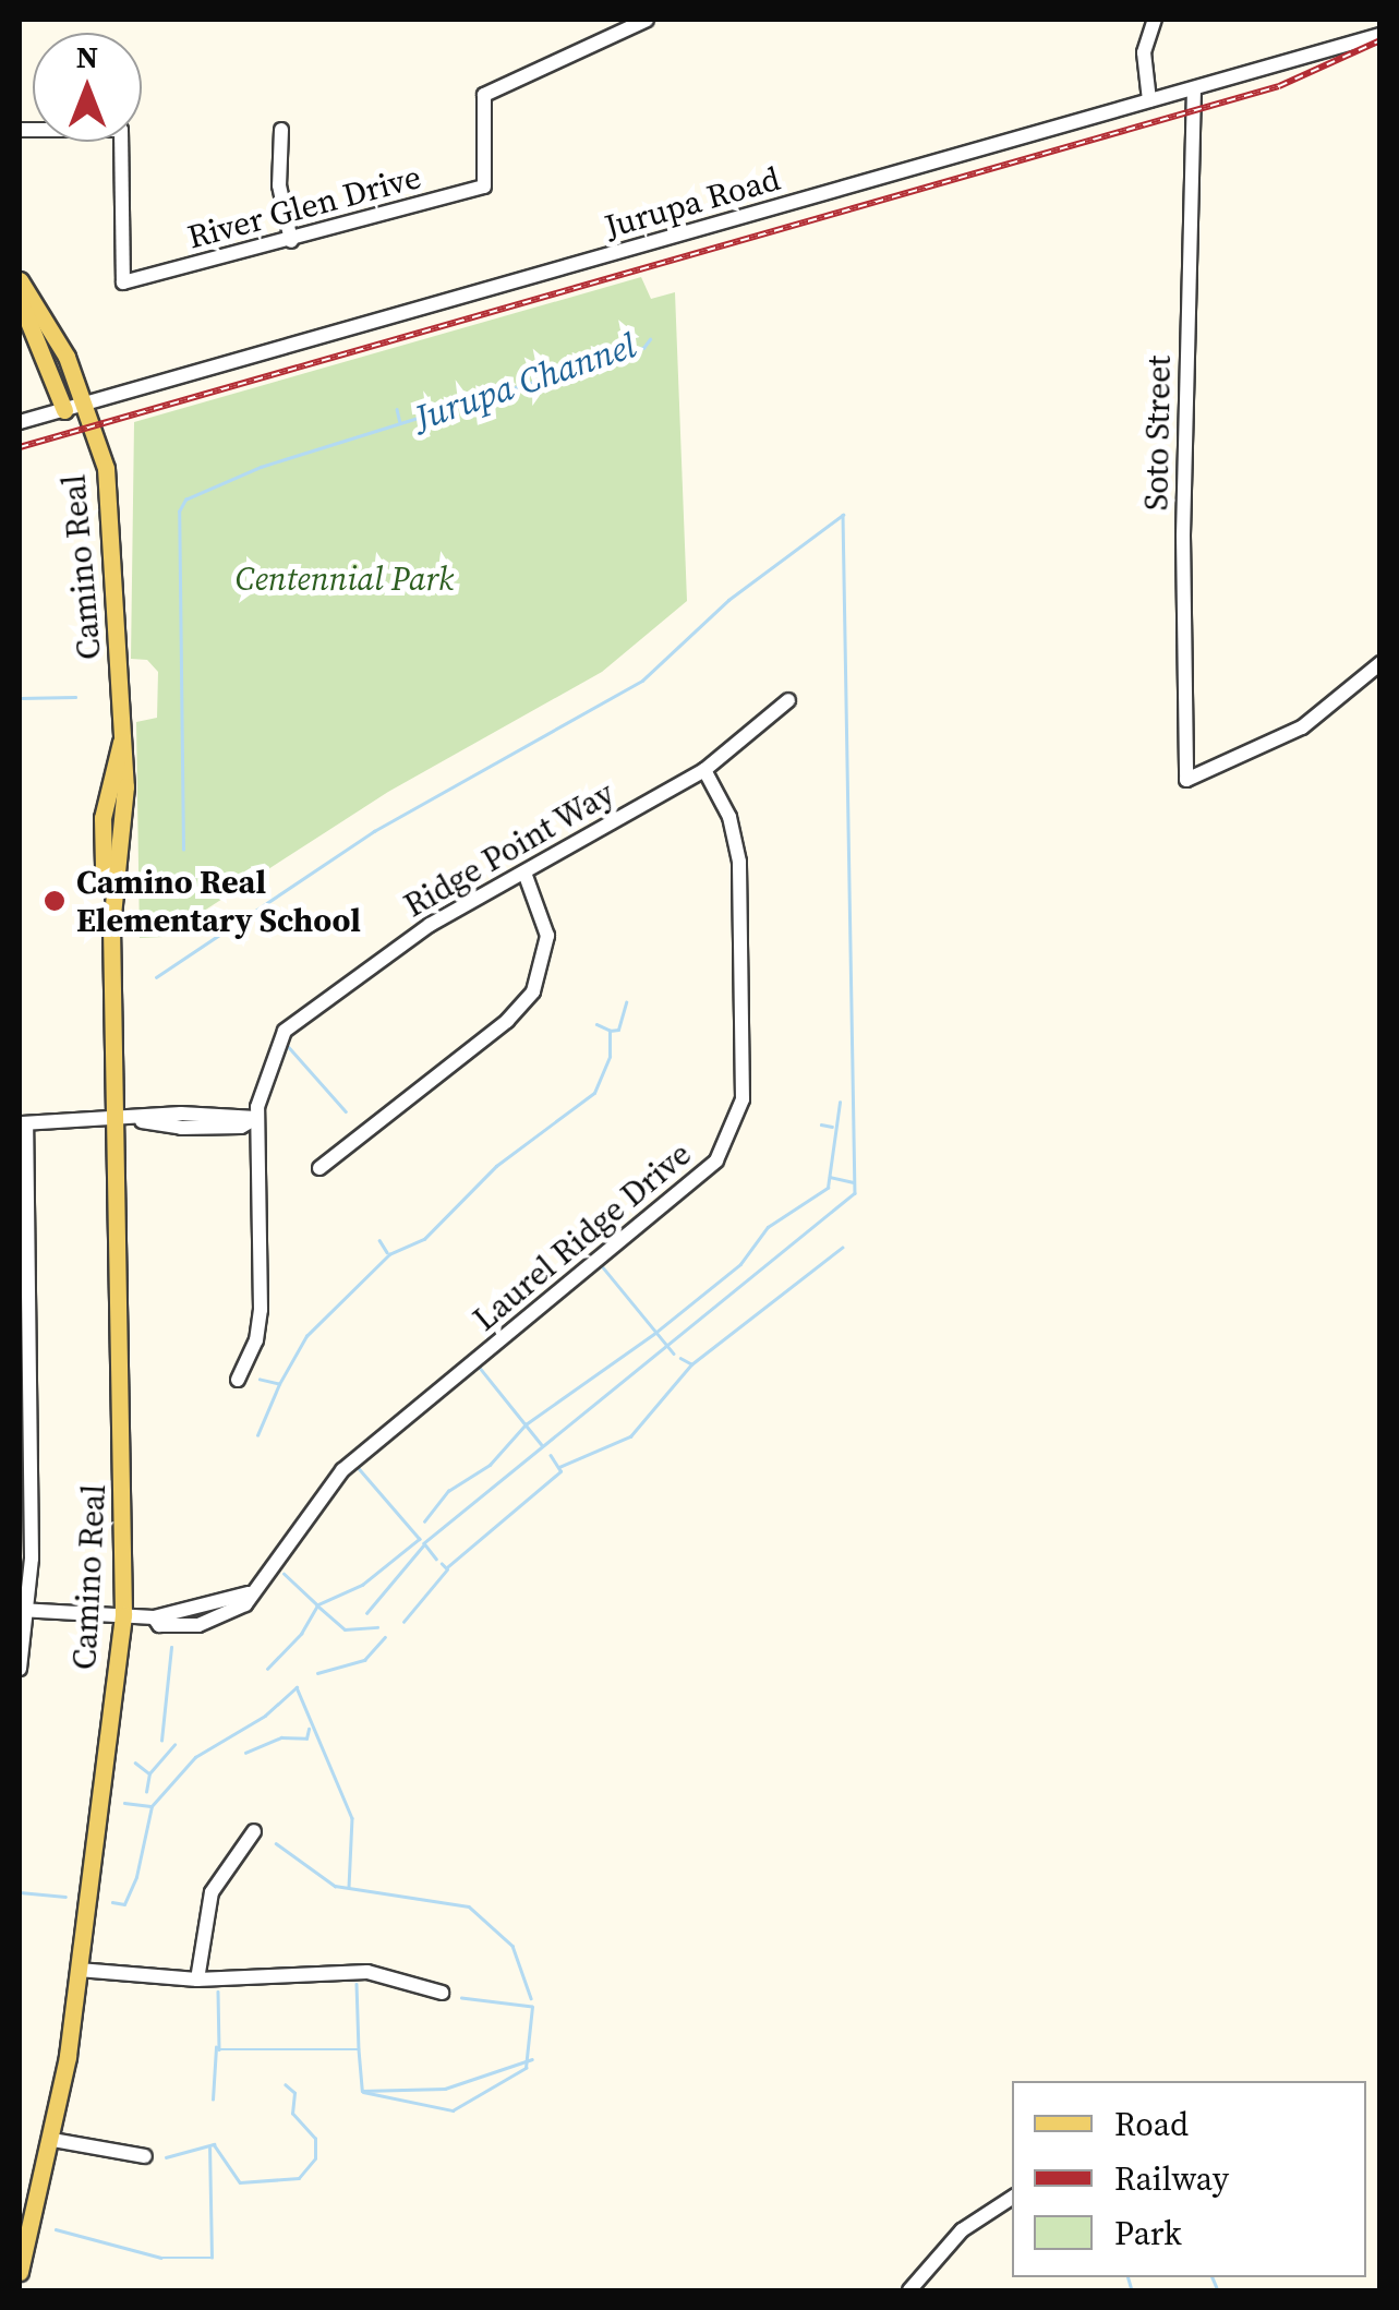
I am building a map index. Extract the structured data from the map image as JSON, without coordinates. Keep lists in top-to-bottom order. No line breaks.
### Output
{"streets":{"main road":["Camino Real"],"street":["Jurupa Road","River Glen Drive","Soto Street","Ridge Point Way","Laurel Ridge Drive"]},"crossings":[["Jurupa Road","Soto Street"],["Jurupa Road","Camino Real"],["Camino Real","Laurel Ridge Drive"],["Ridge Point Way","Laurel Ridge Drive"]],"water":["Jurupa Channel"],"parks":["Centennial Park"],"places":["Camino Real Elementary School"],"legend":["Road","Railway","Park"],"north":"top"}
